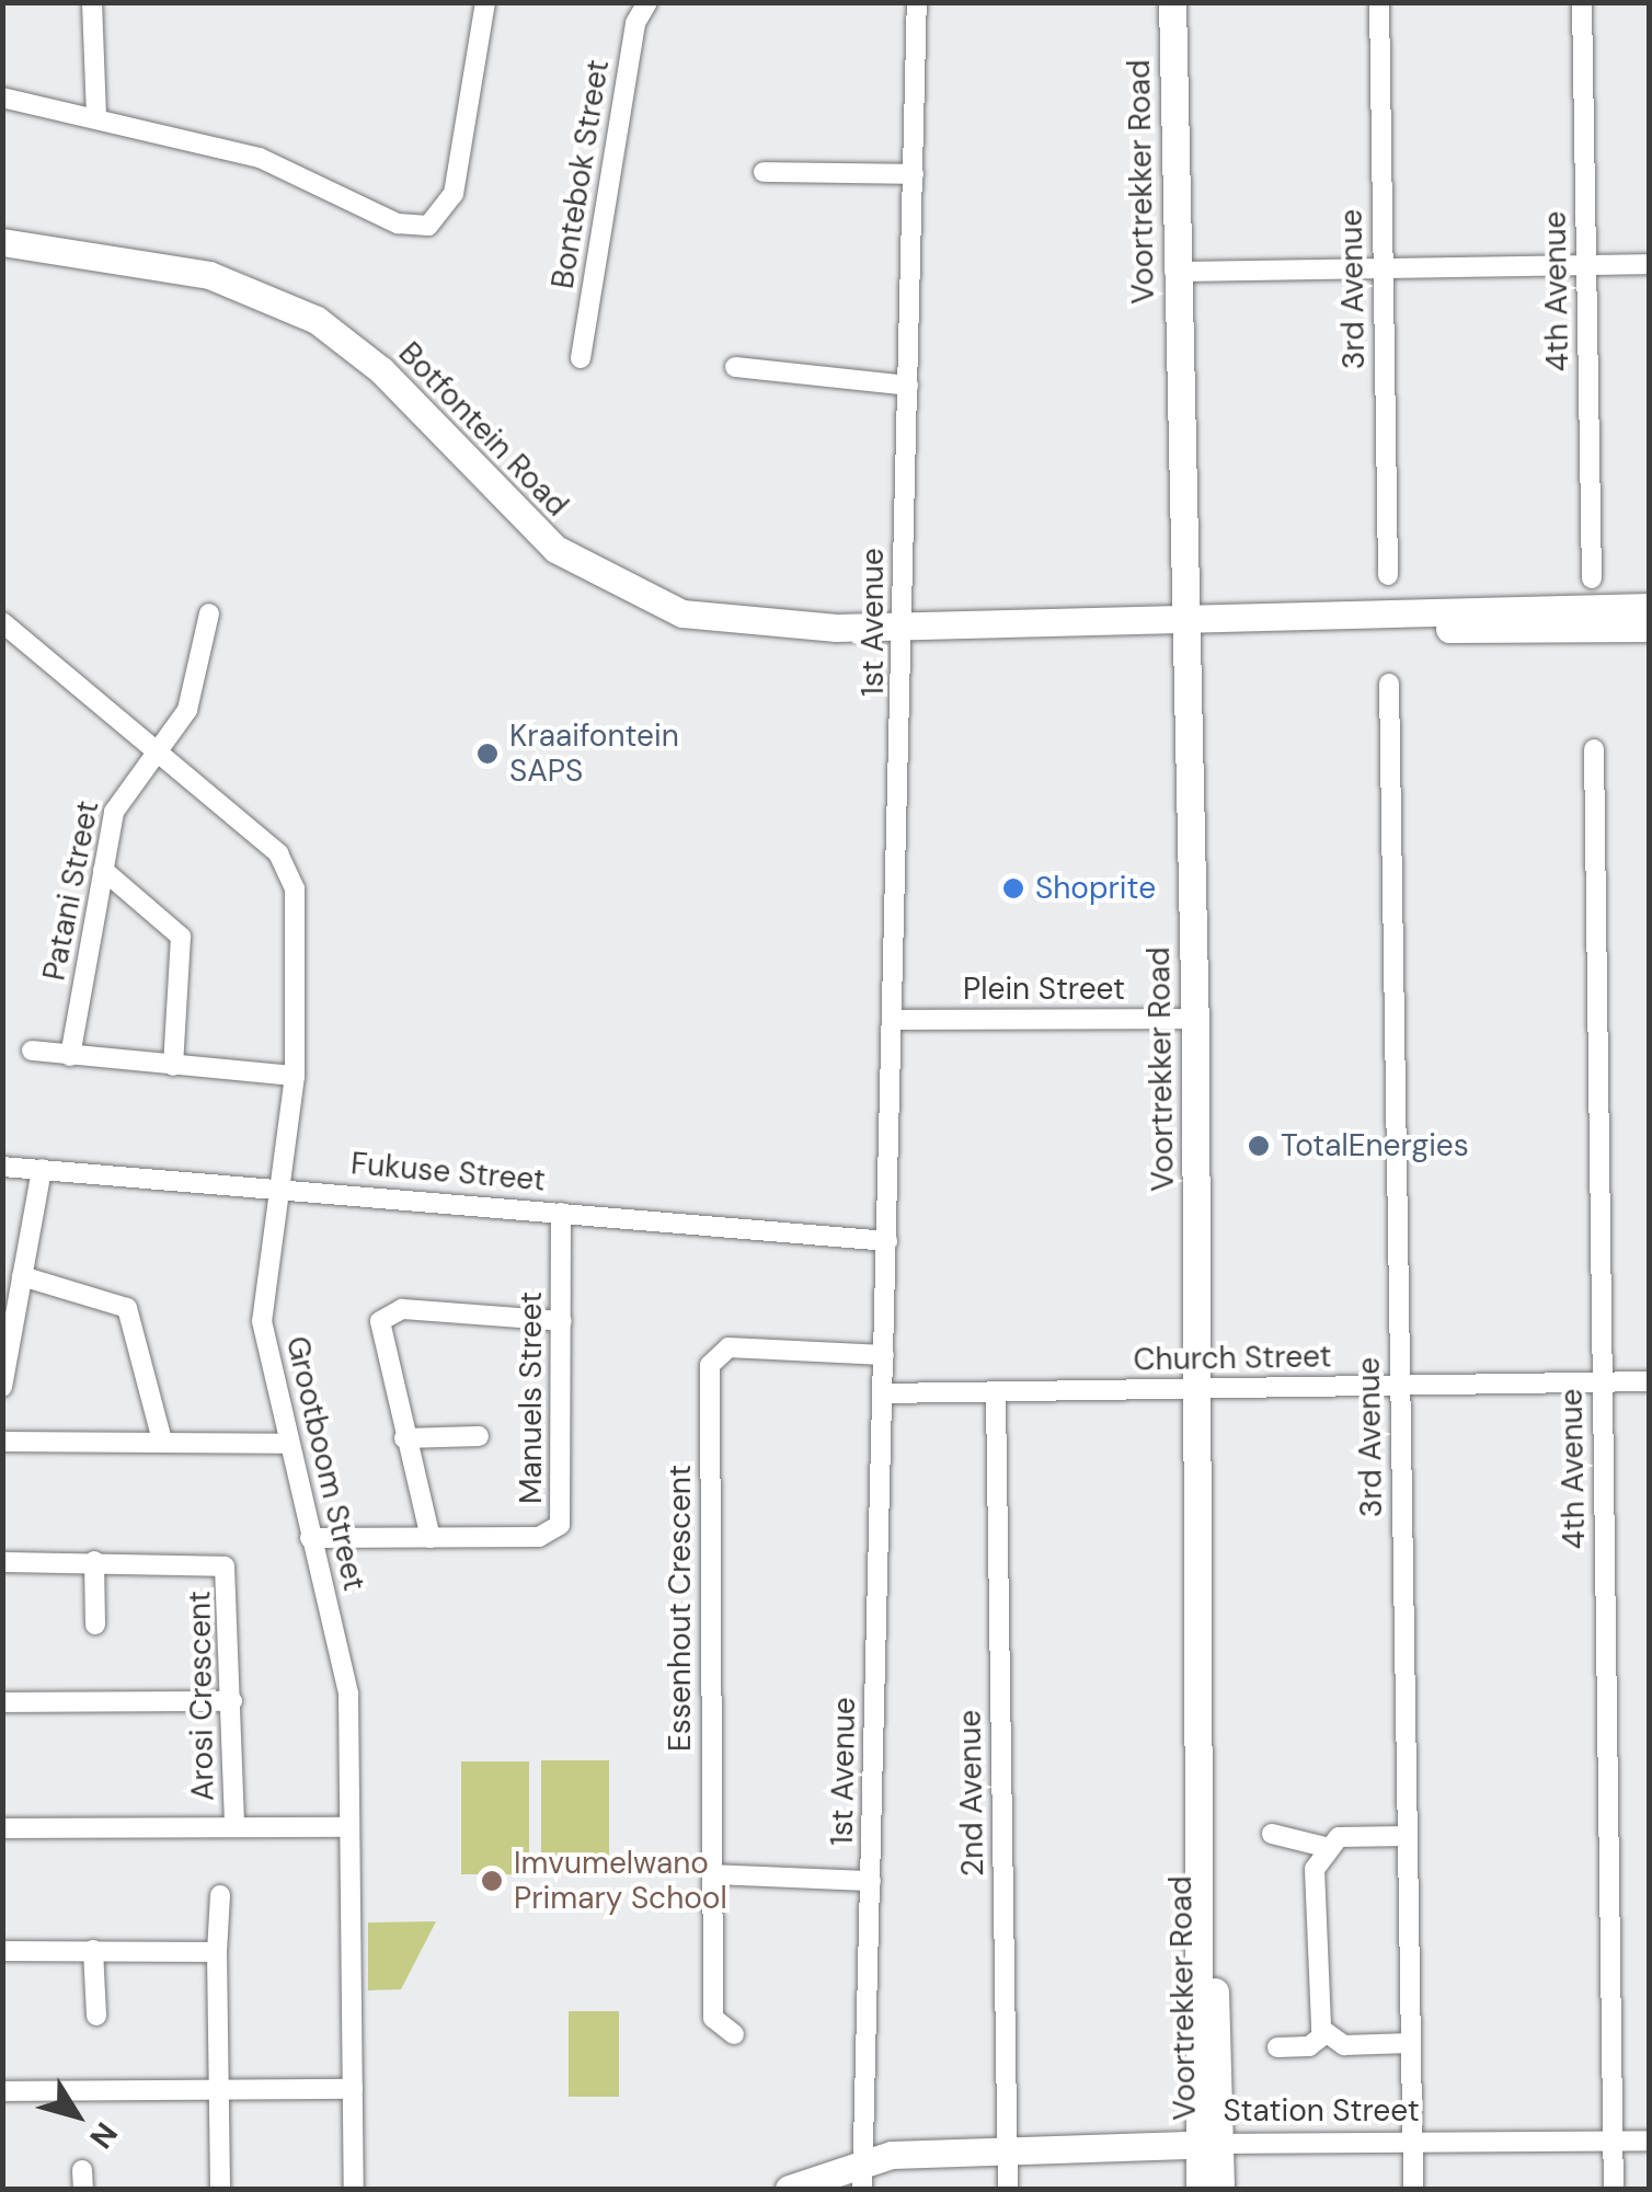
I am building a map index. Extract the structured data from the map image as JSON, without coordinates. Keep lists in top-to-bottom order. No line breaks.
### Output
{"streets":{"main road":["Voortrekker Road","Botfontein Road","Station Street"],"street":["Bontebok Street","3rd Avenue","4th Avenue","1st Avenue","Patani Street","Plein Street","Fukuse Street","Church Street","Manuels Street","Grootboom Street","Essenhout Crescent","Arosi Crescent","2nd Avenue"]},"crossings":[["Voortrekker Road","Botfontein Road"],["Voortrekker Road","Plein Street"],["Voortrekker Road","Church Street"],["Voortrekker Road","Station Street"],["3rd Avenue","Church Street"],["3rd Avenue","Station Street"],["4th Avenue","Church Street"],["4th Avenue","Station Street"],["Botfontein Road","1st Avenue"],["1st Avenue","Plein Street"],["1st Avenue","Fukuse Street"],["1st Avenue","Church Street"],["1st Avenue","Essenhout Crescent"],["1st Avenue","Station Street"],["Patani Street","Grootboom Street"],["Fukuse Street","Manuels Street"],["Fukuse Street","Grootboom Street"],["Church Street","2nd Avenue"],["Manuels Street","Grootboom Street"],["2nd Avenue","Station Street"]],"places":["Kraaifontein SAPS","Shoprite","TotalEnergies","Imvumelwano Primary School"],"north":"bottom right"}
